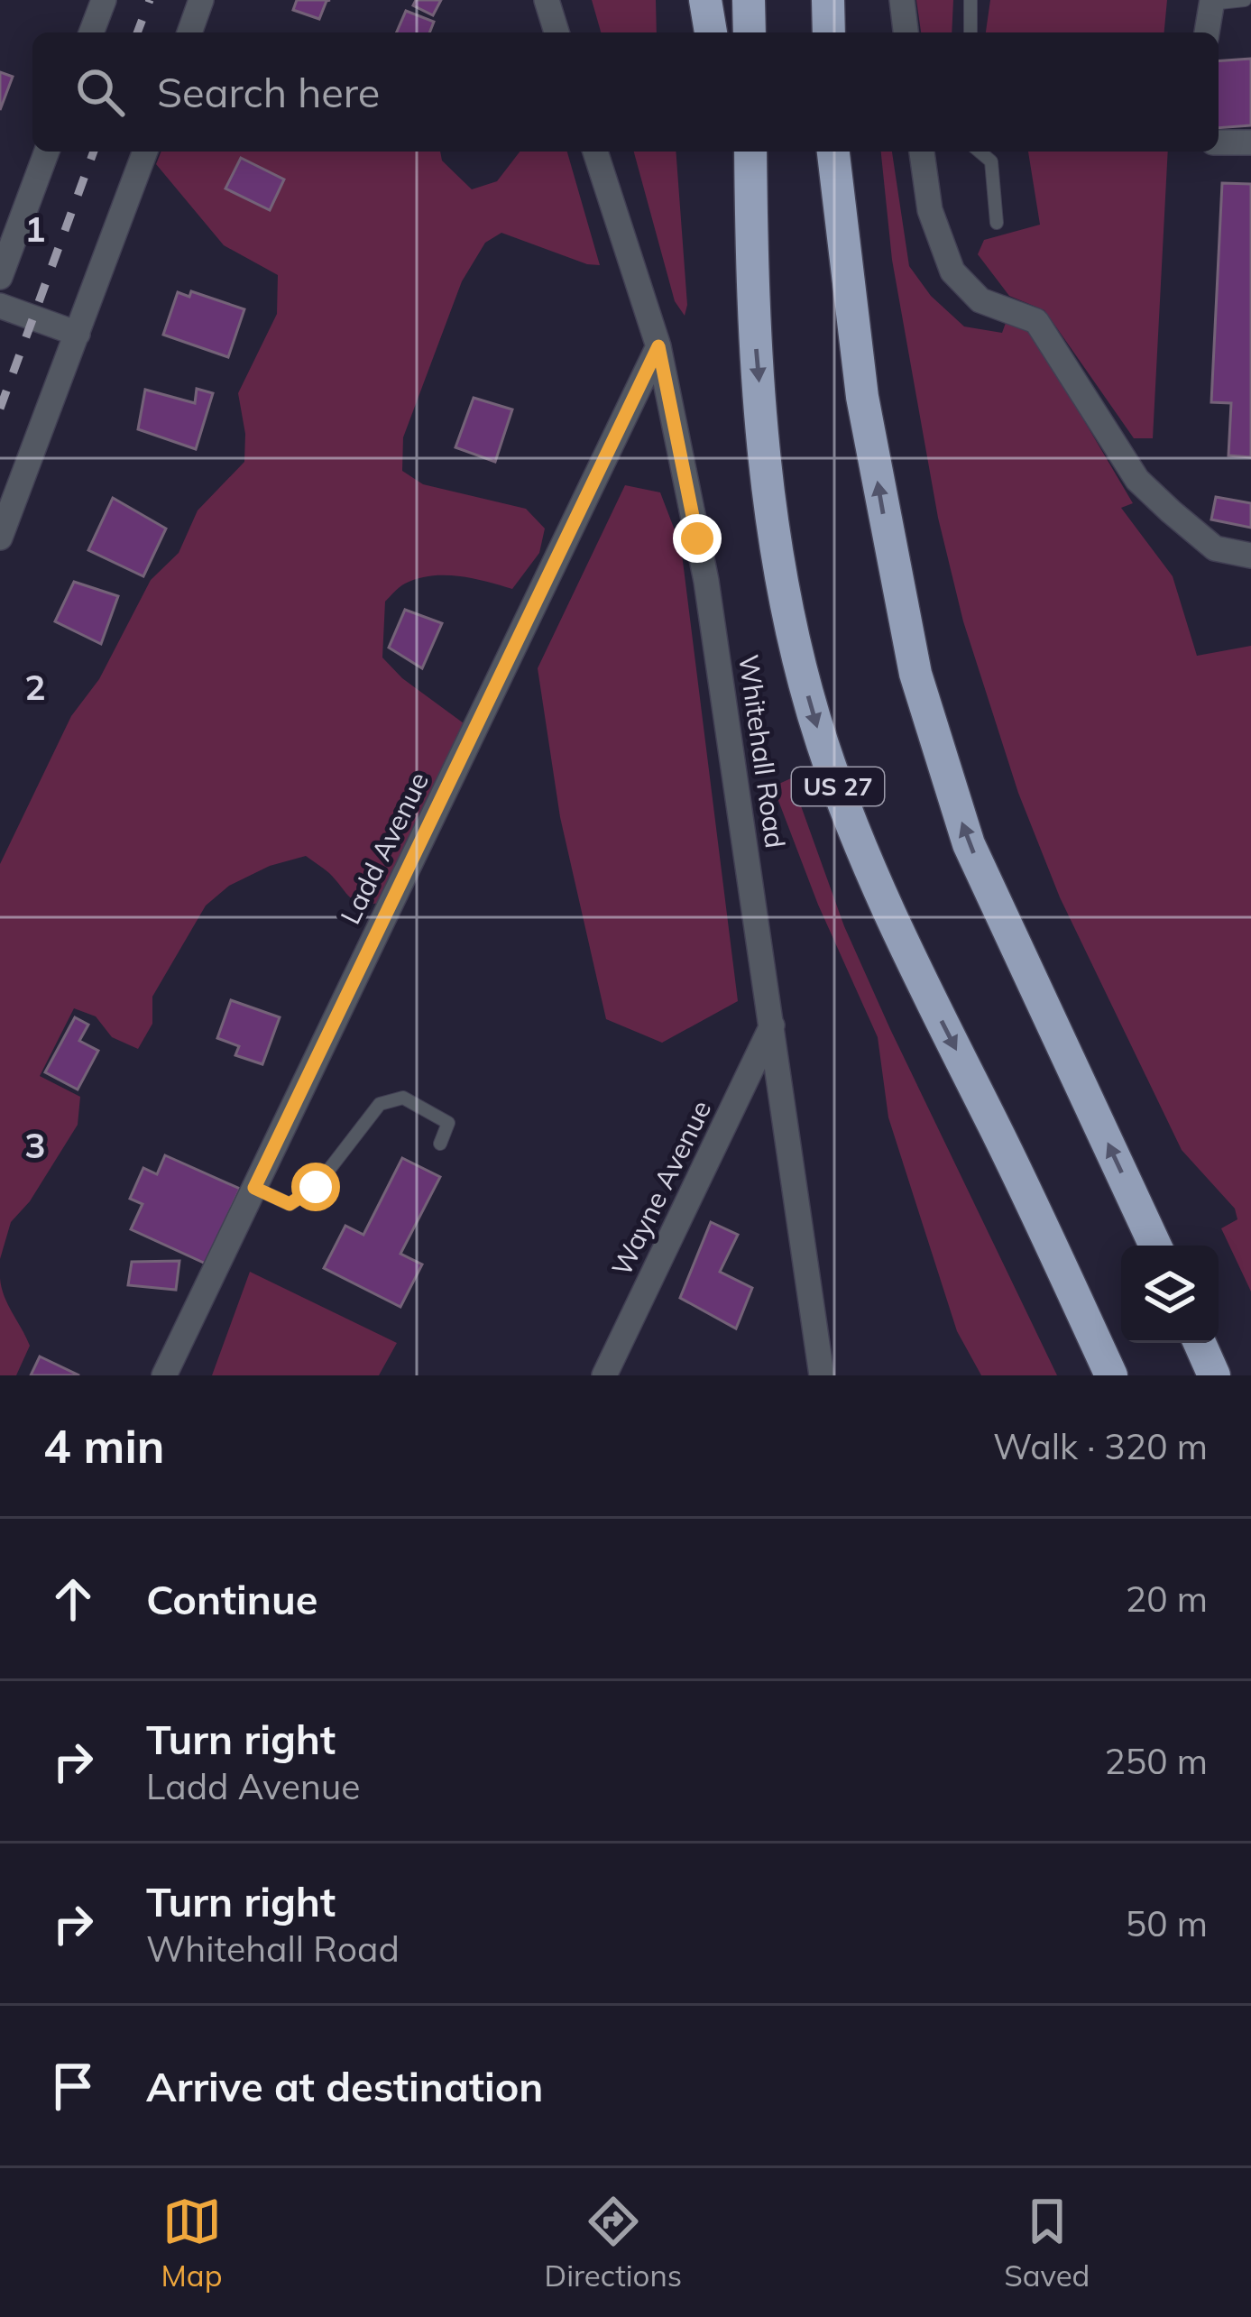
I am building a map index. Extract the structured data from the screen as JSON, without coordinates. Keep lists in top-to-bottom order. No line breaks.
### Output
{"streets":{"highway":["US 27"],"street":["Whitehall Road","Ladd Avenue","Wayne Avenue"]},"crossings":[["Whitehall Road","Ladd Avenue"],["Whitehall Road","Wayne Avenue"]],"page":{"search":"Search here","heading":["4 min","Walk · 320 m"],"list":[["Continue","20 m"],["Turn right","Ladd Avenue","250 m"],["Turn right","Whitehall Road","50 m"],"Arrive at destination"],"nav":["Map","Directions","Saved"]},"grid":{"rows":["1","2","3"]}}
